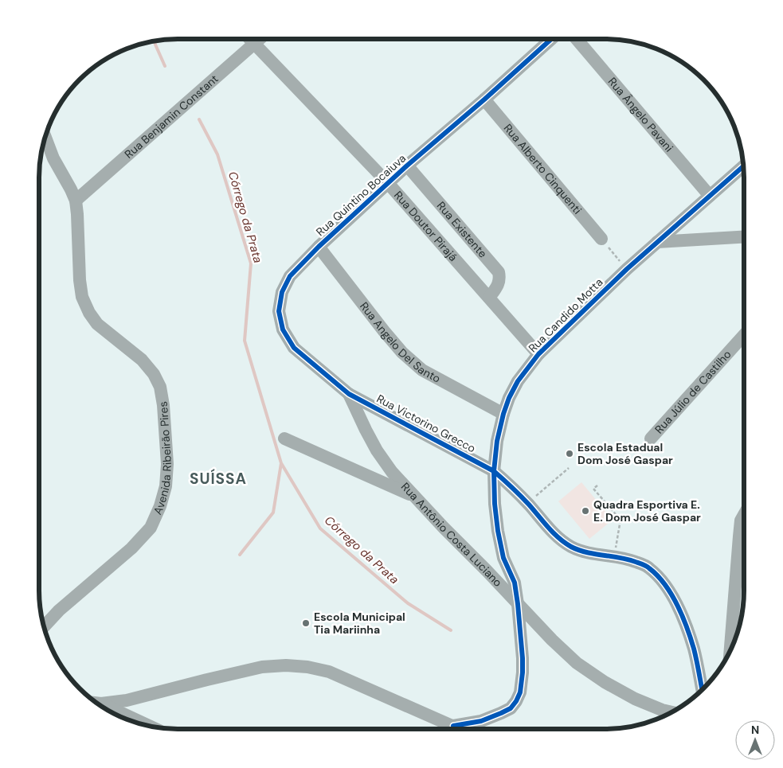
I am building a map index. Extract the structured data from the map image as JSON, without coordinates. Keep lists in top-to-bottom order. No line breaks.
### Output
{"streets":{"street":["Rua Ângelo Pavani","Rua Benjamin Constant","Rua Alberto Cinquenti","Rua Quintino Bocaiuva","Rua Doutor Pirajá","Rua Existente","Rua Candido Motta","Rua Angelo Del Santo","Rua Júlio de Castilho","Rua Victorino Grecco","Avenida Ribeirão Pires","Rua Antônio Costa Luciano"]},"crossings":[["Rua Ângelo Pavani","Rua Candido Motta"],["Rua Benjamin Constant","Rua Doutor Pirajá"],["Rua Benjamin Constant","Avenida Ribeirão Pires"],["Rua Alberto Cinquenti","Rua Quintino Bocaiuva"],["Rua Quintino Bocaiuva","Rua Doutor Pirajá"],["Rua Quintino Bocaiuva","Rua Existente"],["Rua Quintino Bocaiuva","Rua Angelo Del Santo"],["Rua Quintino Bocaiuva","Rua Victorino Grecco"],["Rua Quintino Bocaiuva","Rua Antônio Costa Luciano"],["Rua Doutor Pirajá","Rua Existente"],["Rua Doutor Pirajá","Rua Candido Motta"],["Rua Candido Motta","Rua Angelo Del Santo"],["Rua Candido Motta","Rua Victorino Grecco"],["Rua Candido Motta","Rua Antônio Costa Luciano"],["Rua Victorino Grecco","Rua Antônio Costa Luciano"]],"districts":["SUÍSSA"],"water":["Córrego da Prata"],"places":["Escola Estadual Dom José Gaspar","Quadra Esportiva E. E. Dom José Gaspar","Escola Municipal Tia Mariinha"],"north":"top"}
